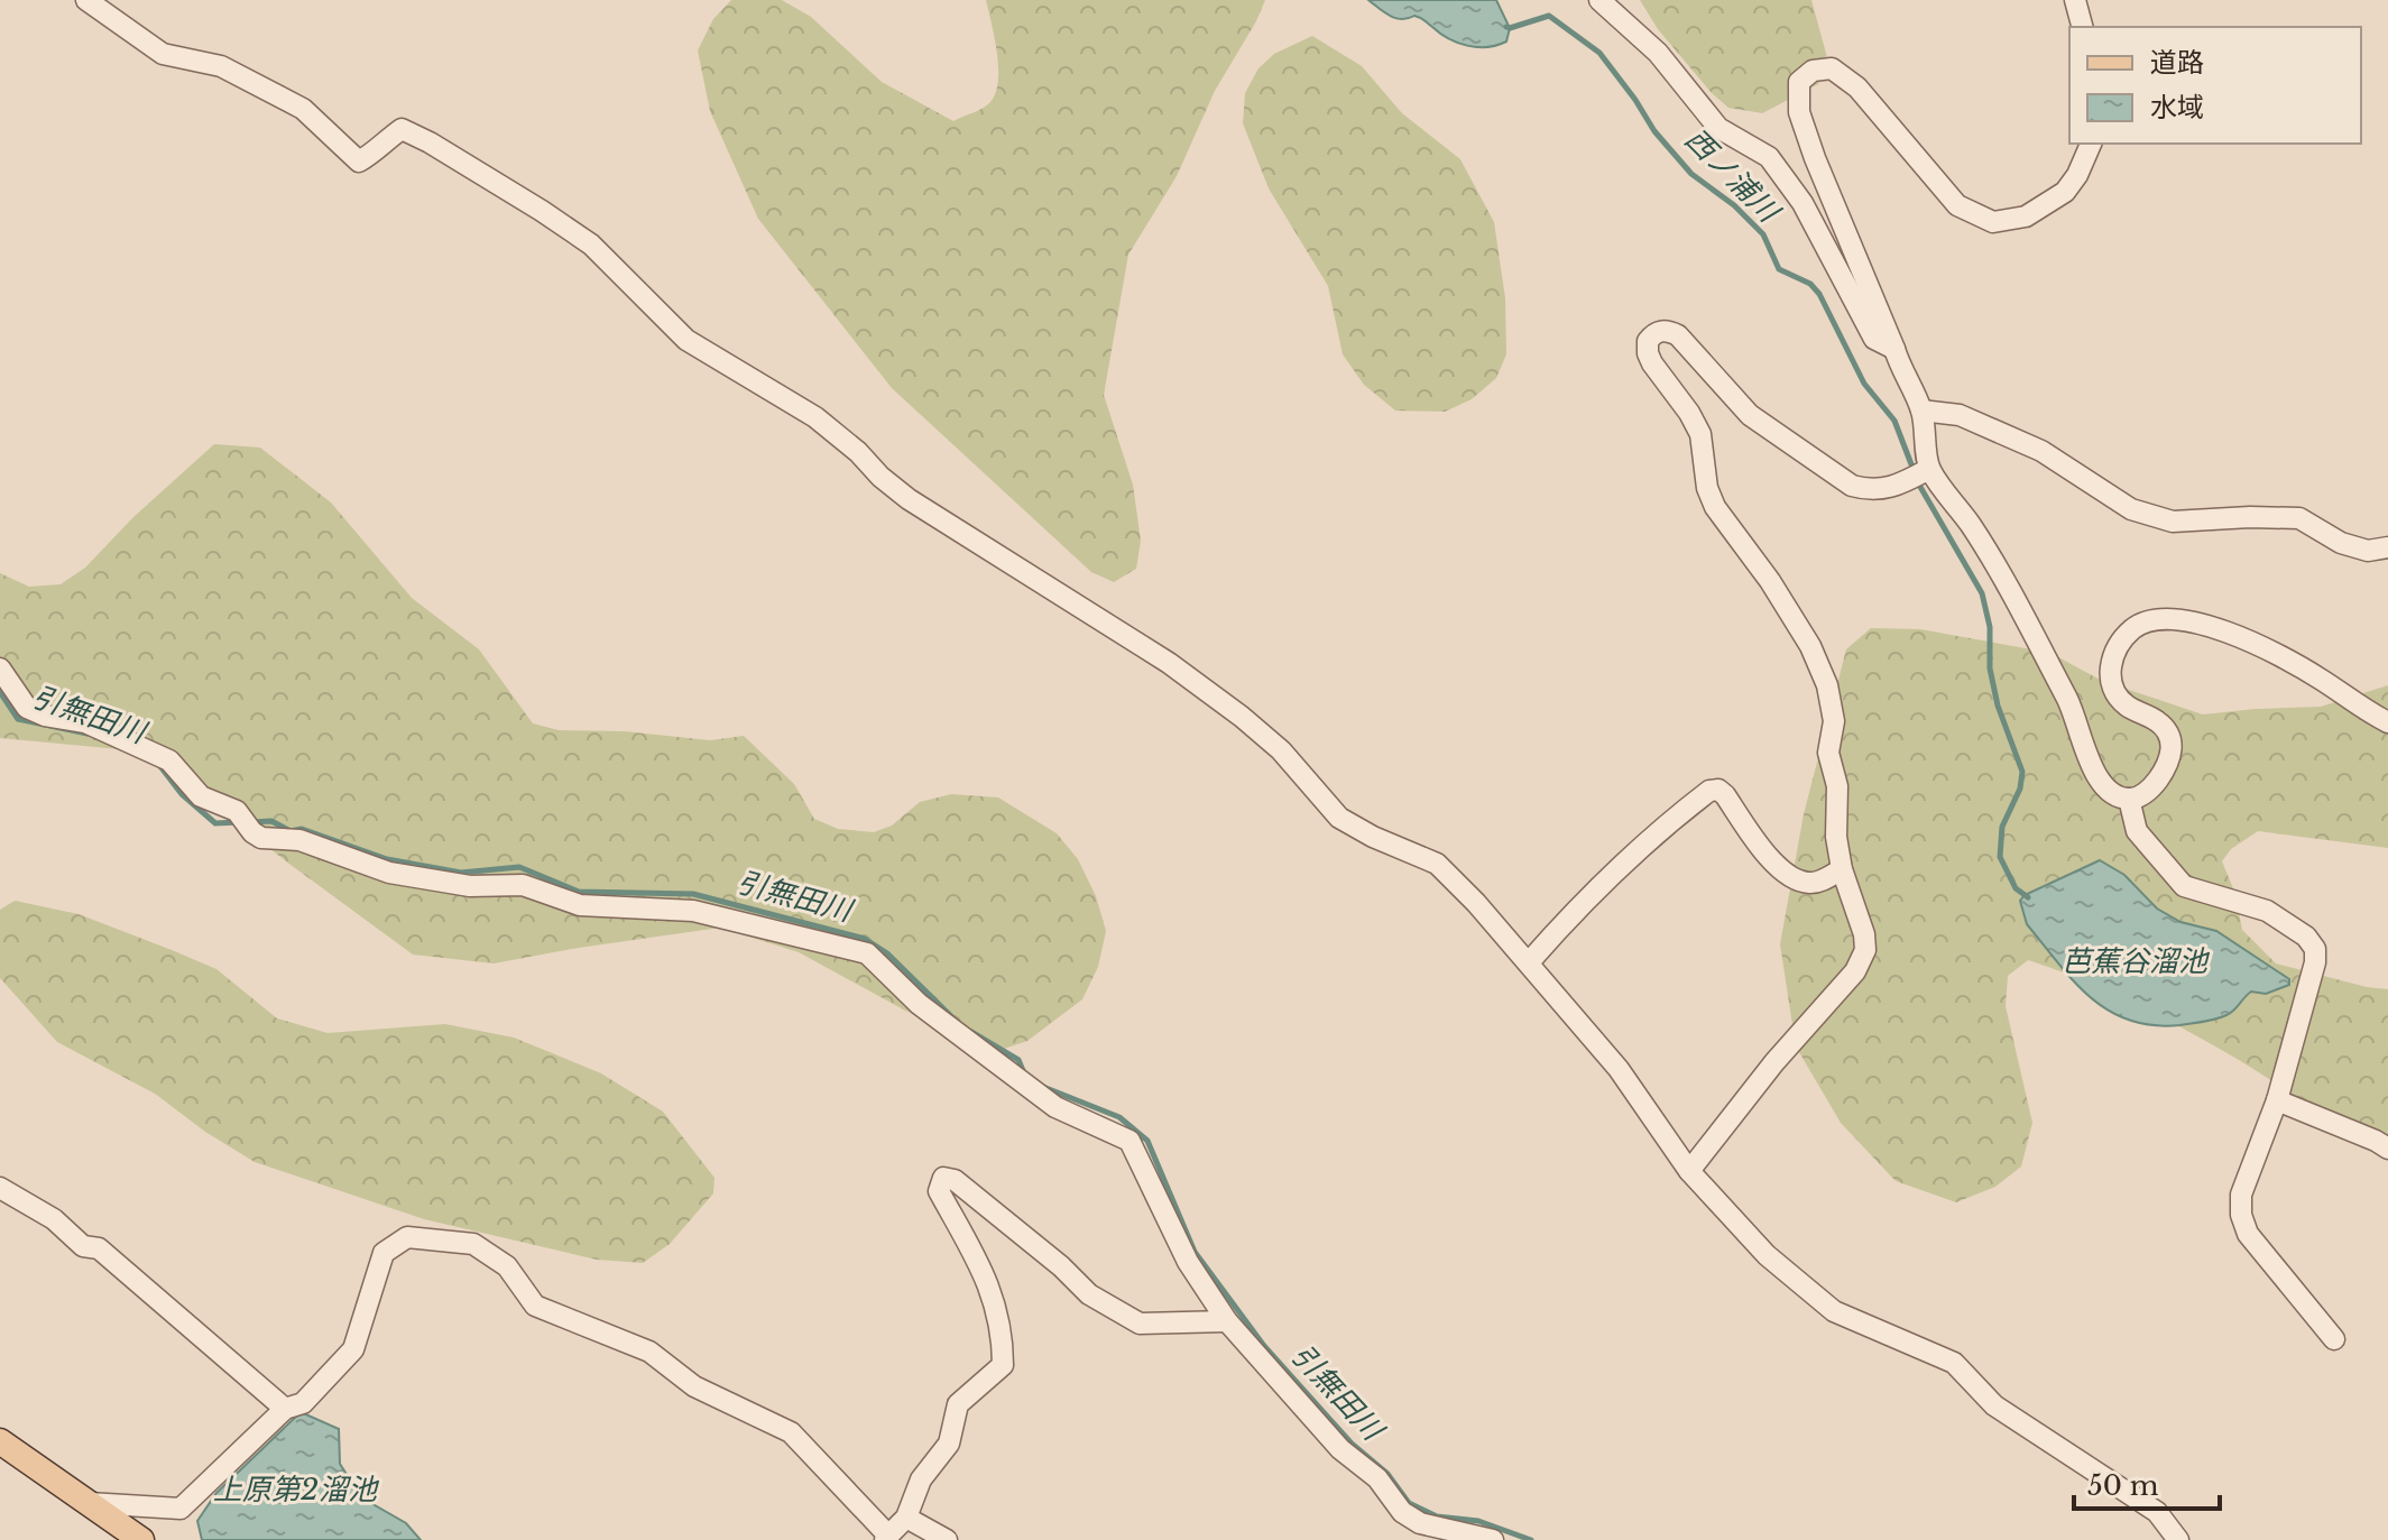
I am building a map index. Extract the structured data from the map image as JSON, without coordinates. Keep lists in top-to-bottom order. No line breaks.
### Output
{"water":["西ノ浦川","引無田川","芭蕉谷溜池","上原第2溜池"],"legend":["道路","水域"],"scale_bar":"50 m"}
